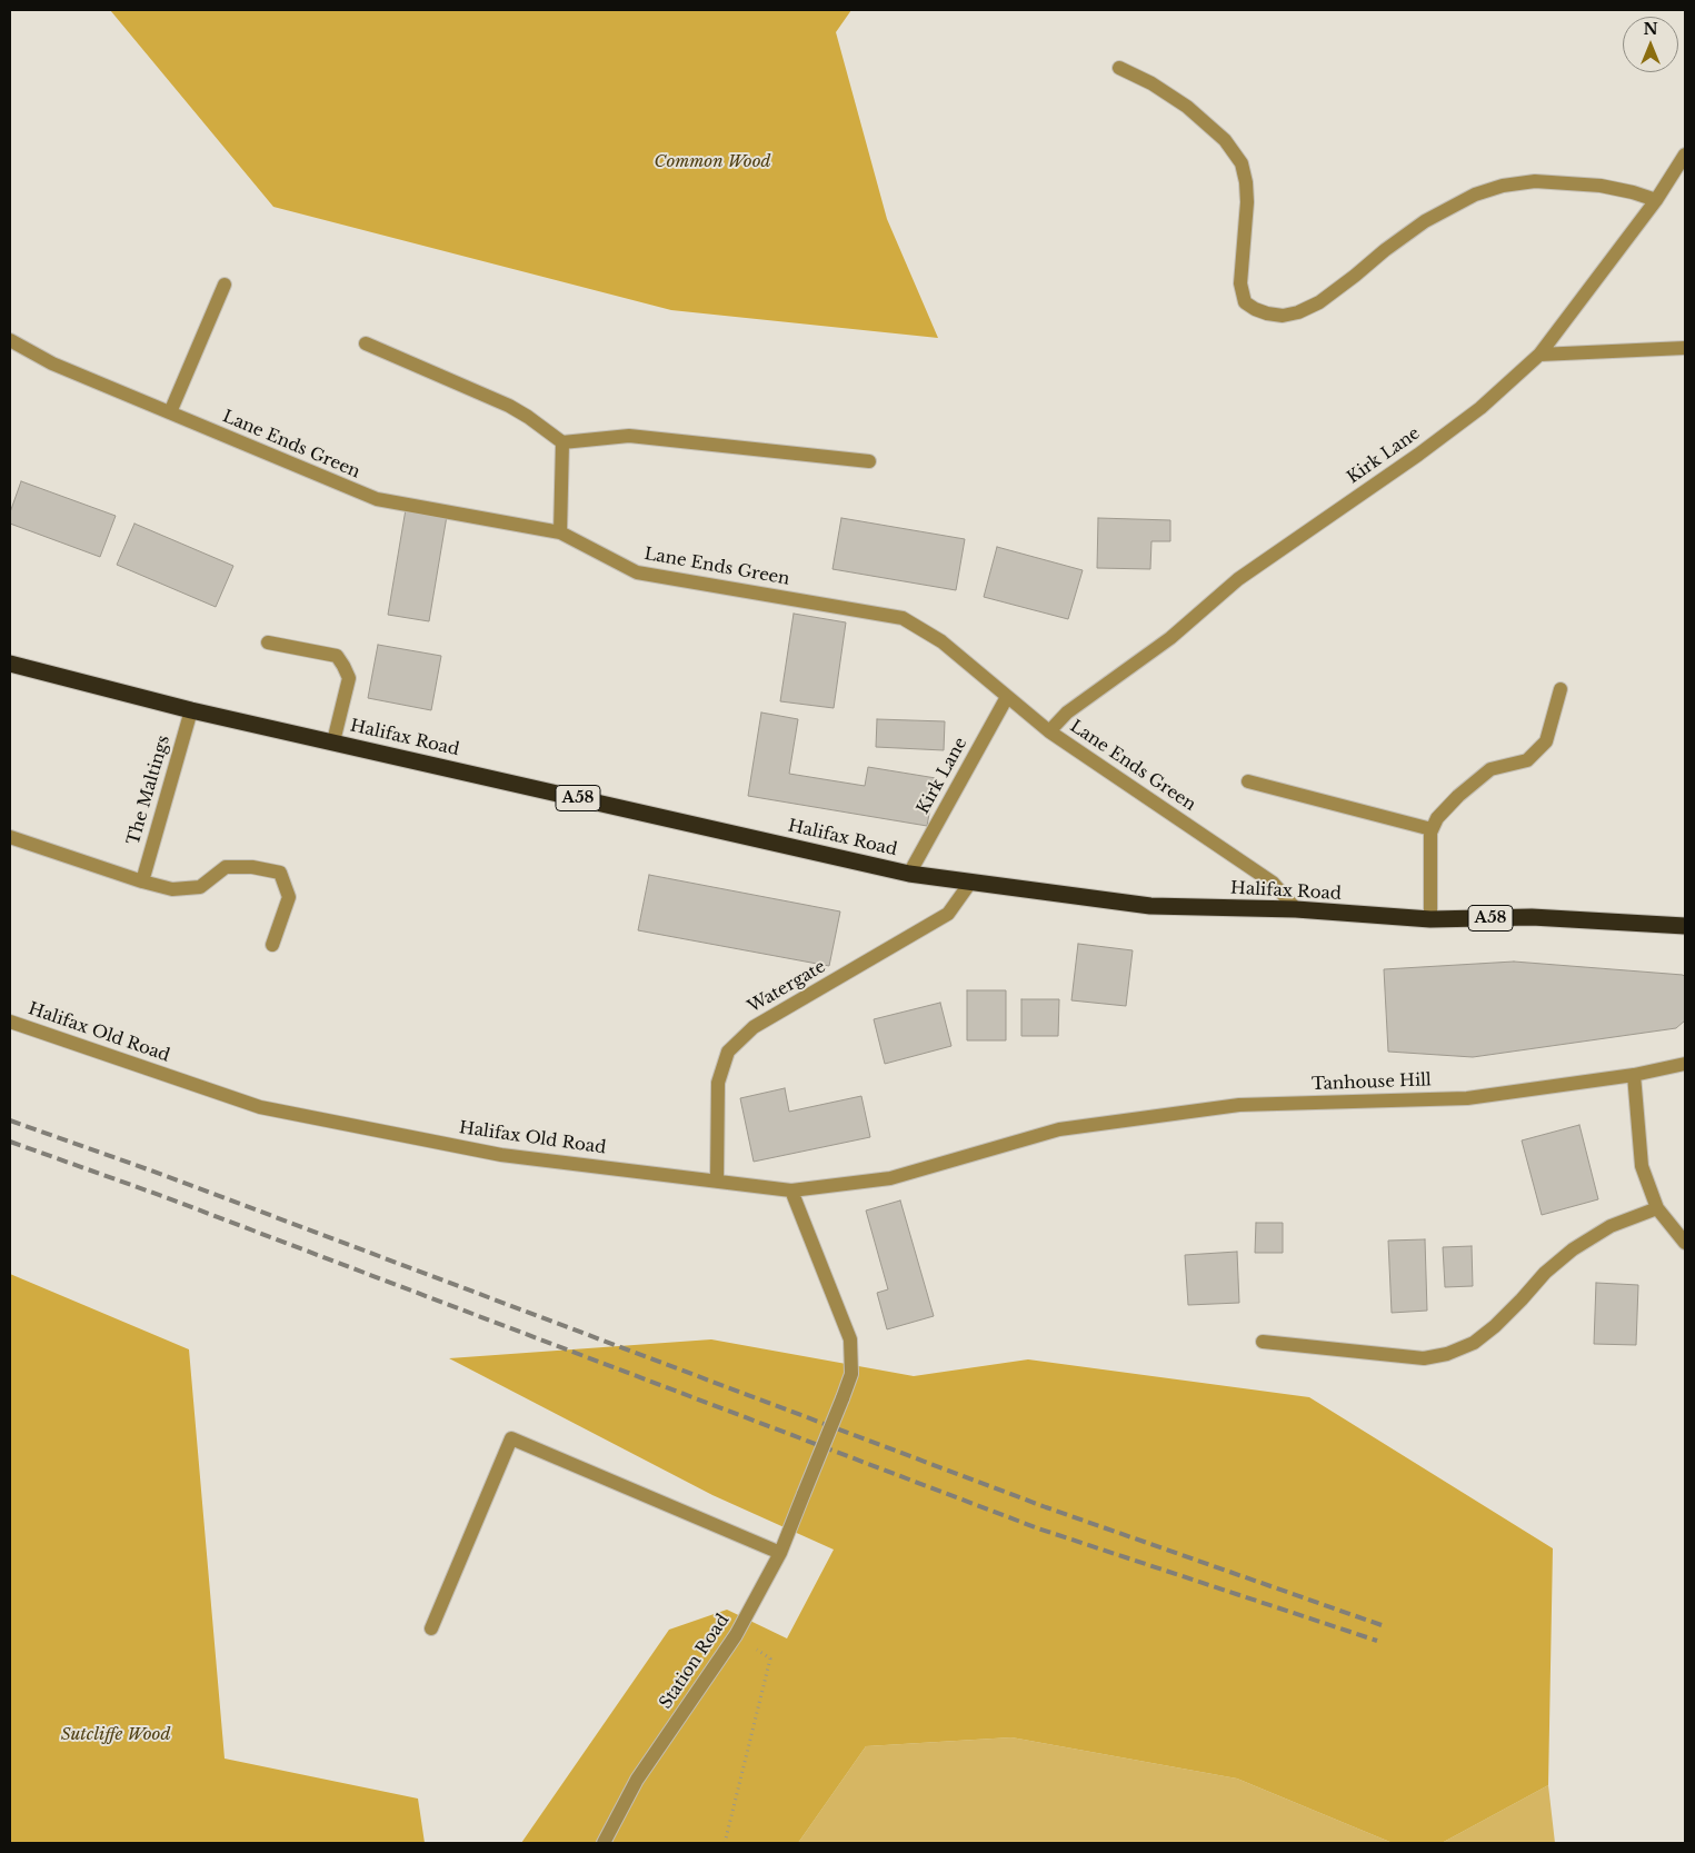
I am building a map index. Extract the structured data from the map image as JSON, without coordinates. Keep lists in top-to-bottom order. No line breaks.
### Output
{"streets":{"highway":["Halifax Road","A58"],"street":["Lane Ends Green","Kirk Lane","The Maltings","Watergate","Halifax Old Road","Tanhouse Hill","Station Road"]},"crossings":[["Lane Ends Green","Kirk Lane"],["Lane Ends Green","Halifax Road"],["Kirk Lane","Halifax Road"],["Halifax Road","The Maltings"],["Halifax Road","Watergate"],["Watergate","Halifax Old Road"],["Halifax Old Road","Tanhouse Hill"],["Halifax Old Road","Station Road"]],"parks":["Common Wood","Sutcliffe Wood"],"north":"top"}
